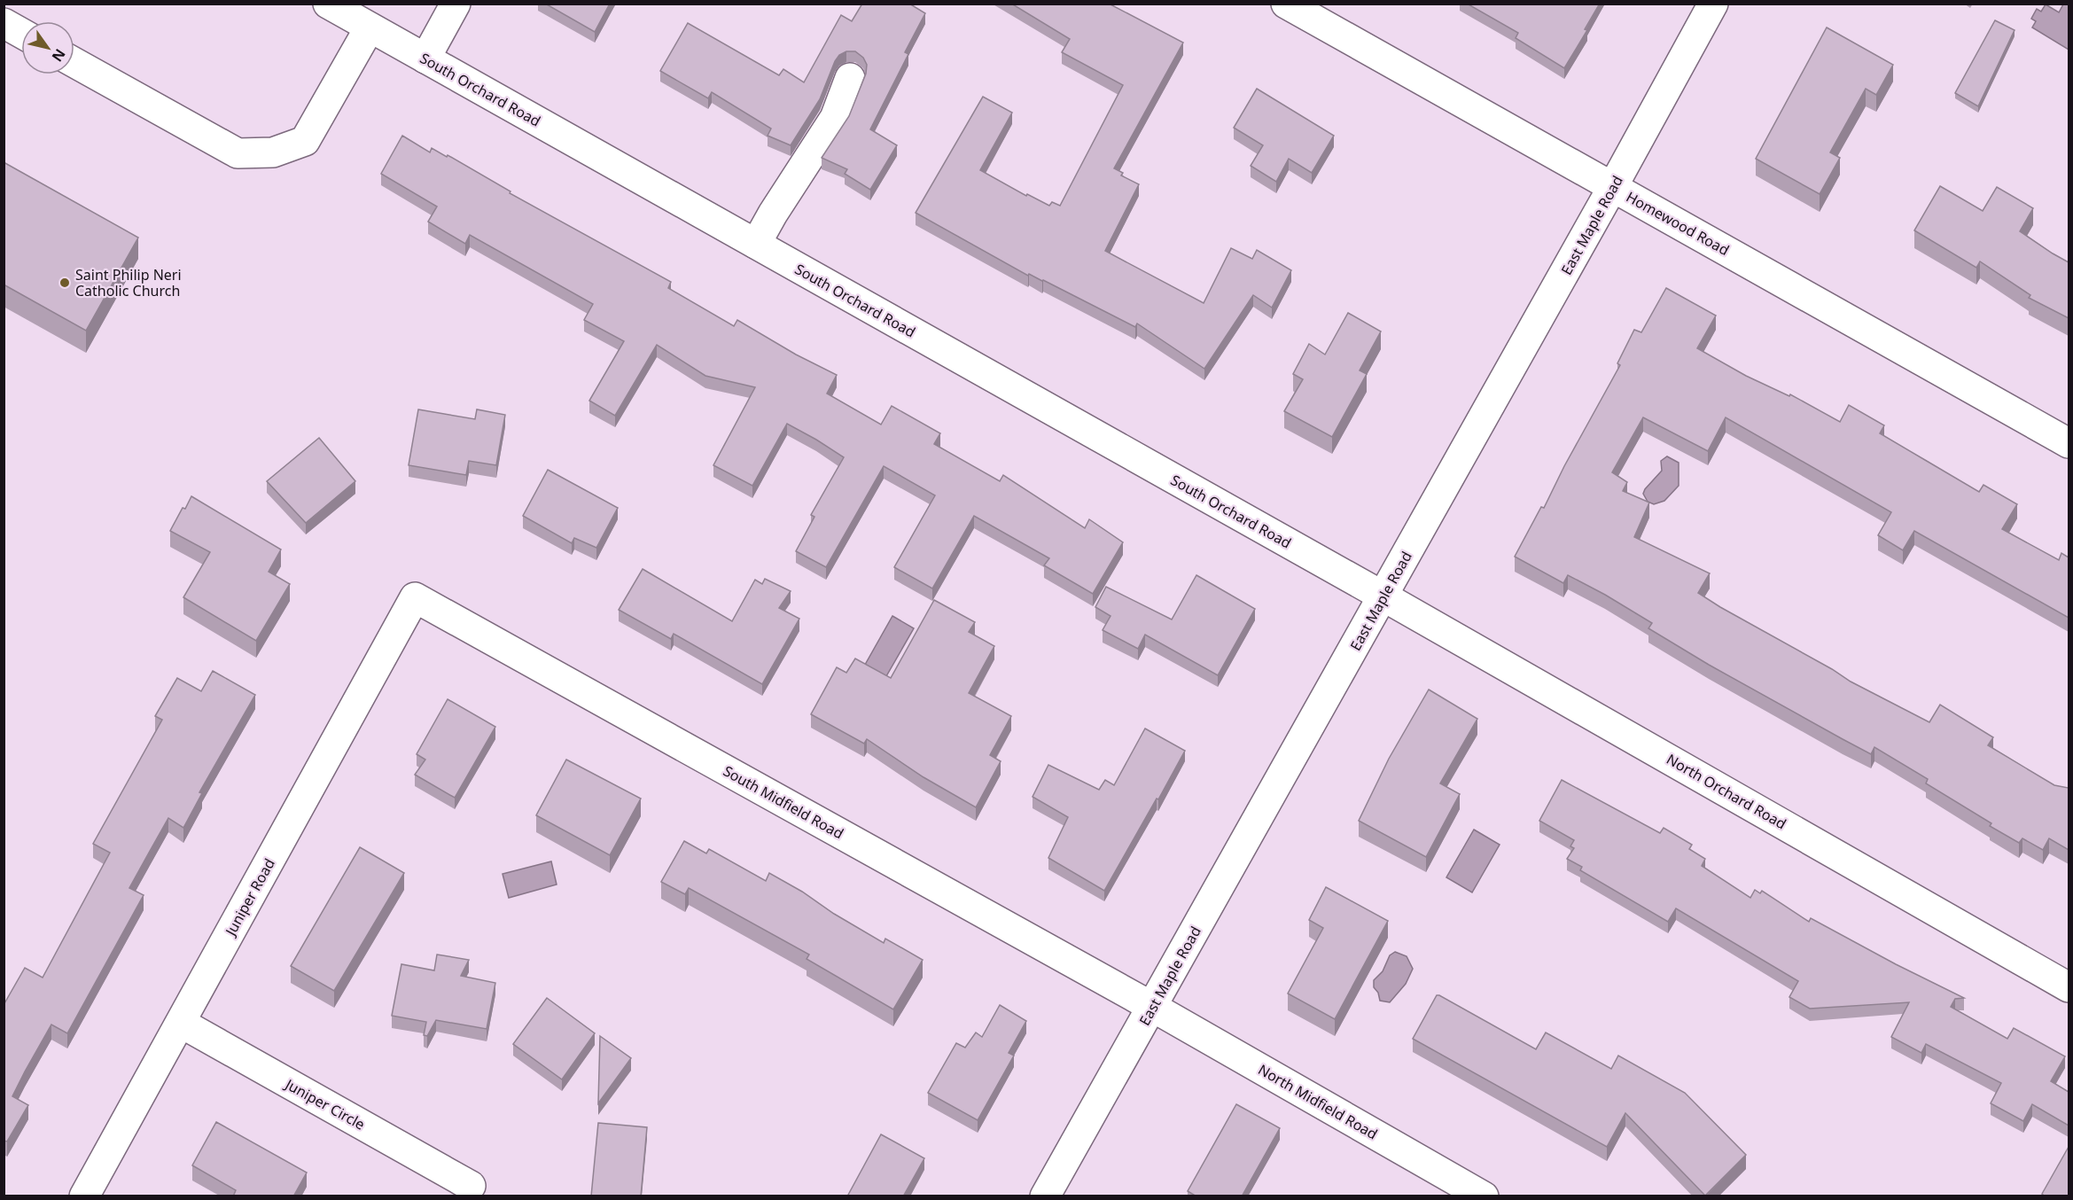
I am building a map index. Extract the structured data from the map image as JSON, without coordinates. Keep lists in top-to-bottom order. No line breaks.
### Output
{"streets":{"street":["South Orchard Road","Homewood Road","East Maple Road","North Orchard Road","South Midfield Road","Juniper Road","North Midfield Road","Juniper Circle"]},"crossings":[["South Orchard Road","East Maple Road"],["South Orchard Road","North Orchard Road"],["Homewood Road","East Maple Road"],["East Maple Road","North Orchard Road"],["East Maple Road","South Midfield Road"],["East Maple Road","North Midfield Road"],["South Midfield Road","Juniper Road"],["South Midfield Road","North Midfield Road"],["Juniper Road","Juniper Circle"]],"places":["Saint Philip Neri Catholic Church"],"north":"bottom right"}
